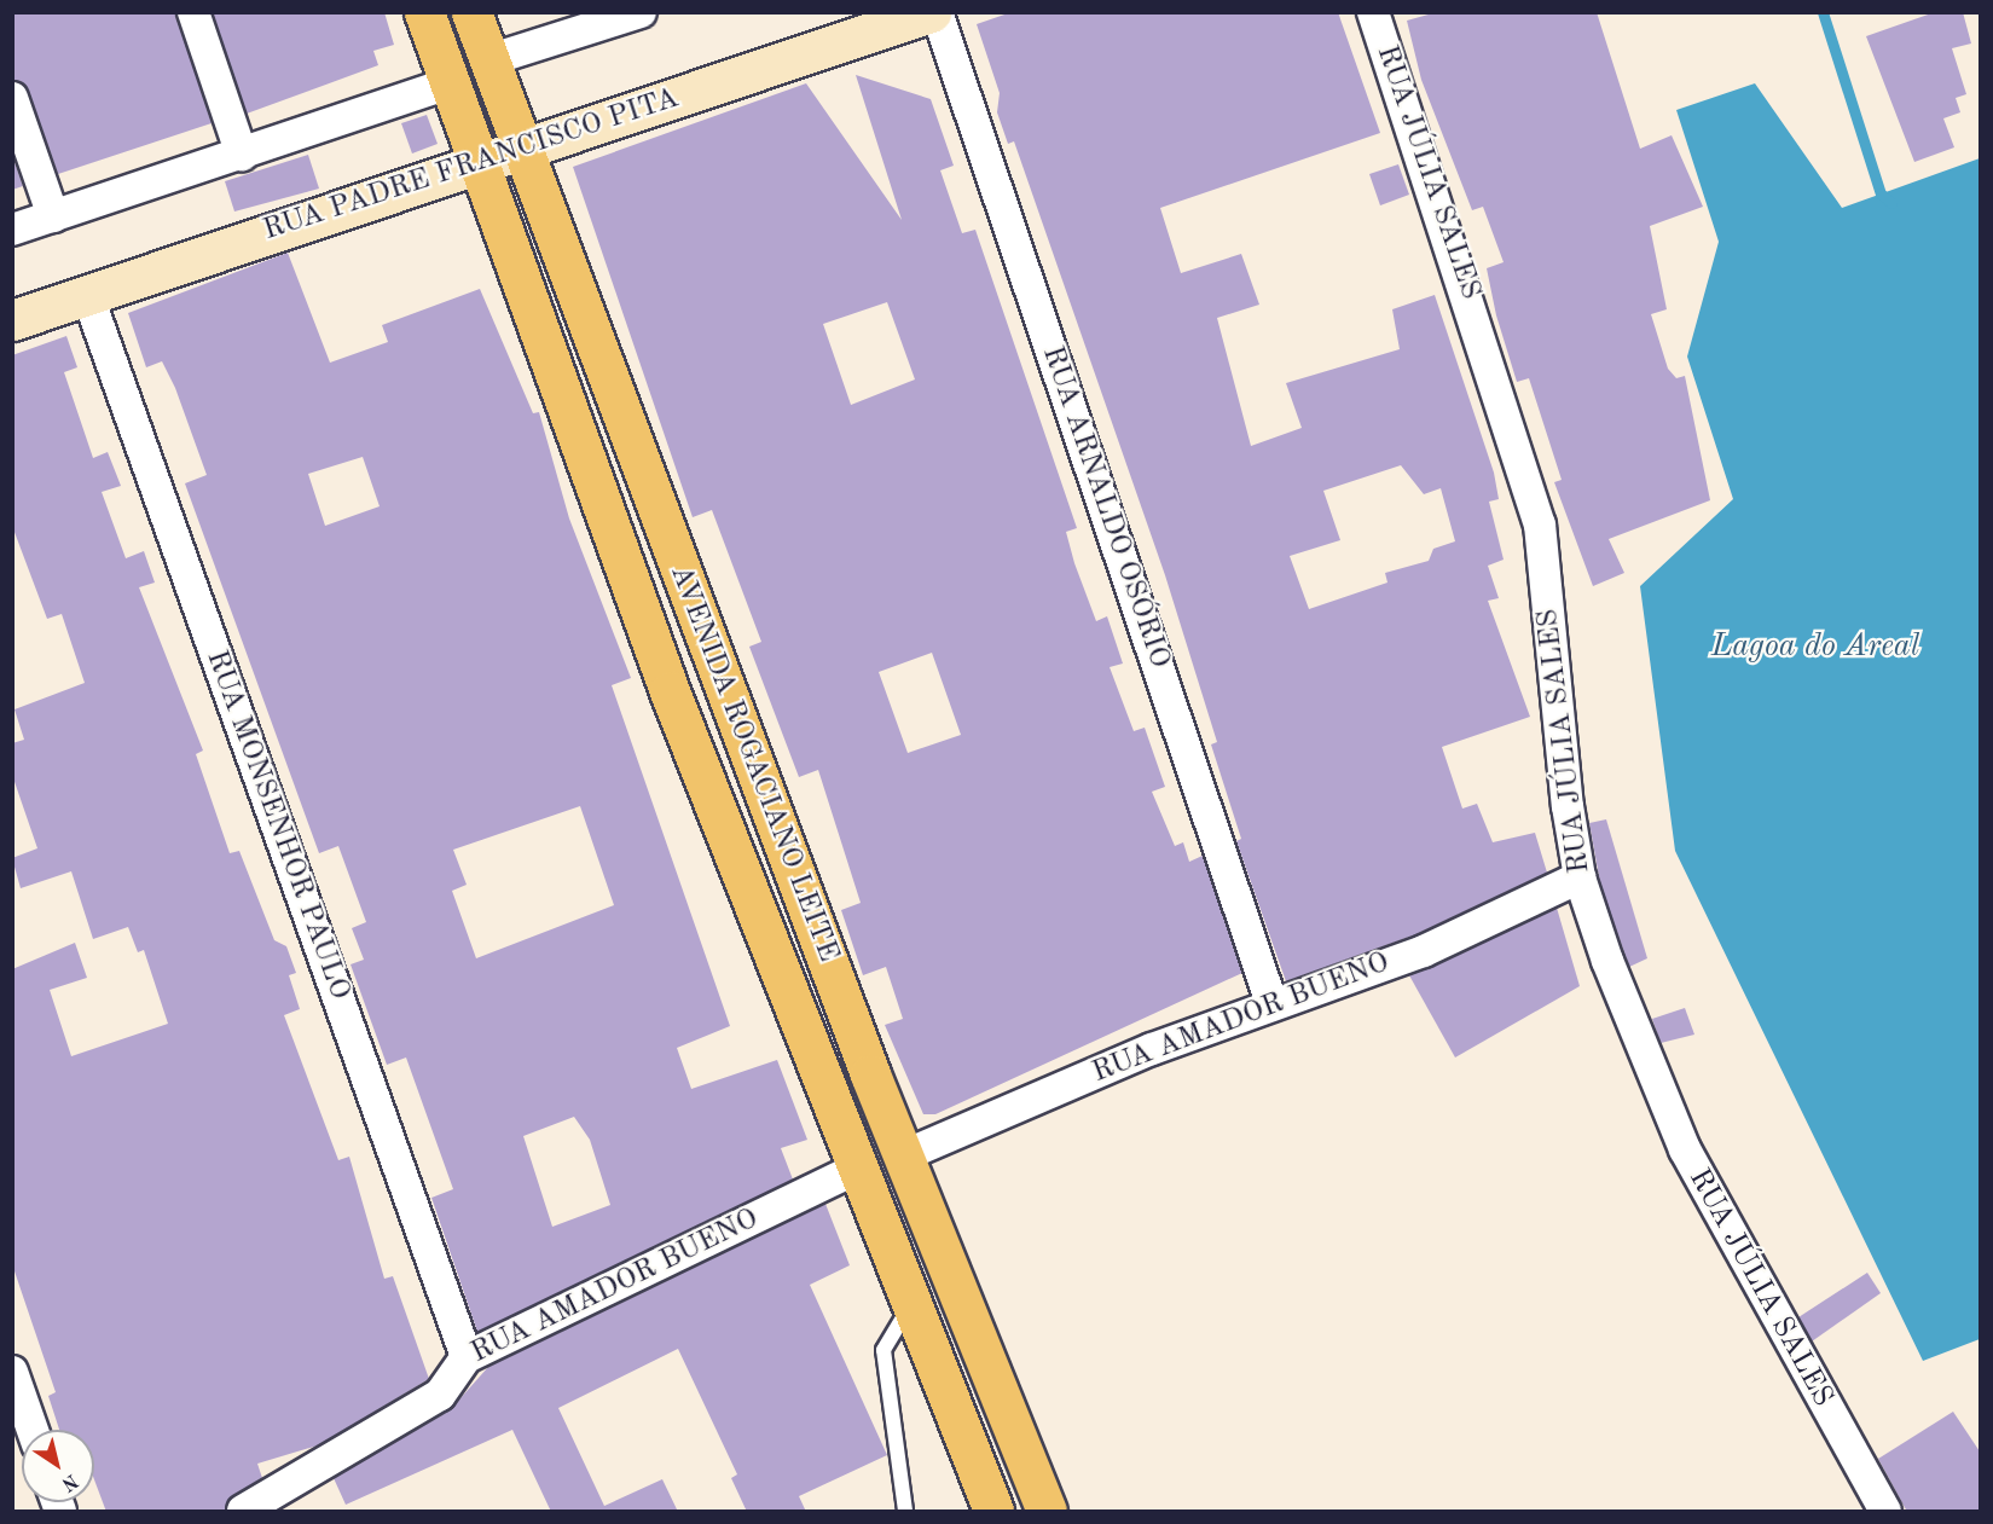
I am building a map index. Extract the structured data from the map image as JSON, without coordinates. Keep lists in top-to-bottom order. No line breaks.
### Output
{"streets":{"main road":["AVENIDA ROGACIANO LEITE"],"street":["RUA PADRE FRANCISCO PITA","RUA JÚLIA SALES","RUA ARNALDO OSÓRIO","RUA MONSENHOR PAULO","RUA AMADOR BUENO"]},"crossings":[["RUA PADRE FRANCISCO PITA","AVENIDA ROGACIANO LEITE"],["RUA PADRE FRANCISCO PITA","RUA MONSENHOR PAULO"],["RUA JÚLIA SALES","RUA AMADOR BUENO"],["RUA ARNALDO OSÓRIO","RUA AMADOR BUENO"],["AVENIDA ROGACIANO LEITE","RUA AMADOR BUENO"],["RUA MONSENHOR PAULO","RUA AMADOR BUENO"]],"water":["Lagoa do Areal"],"north":"bottom right"}
